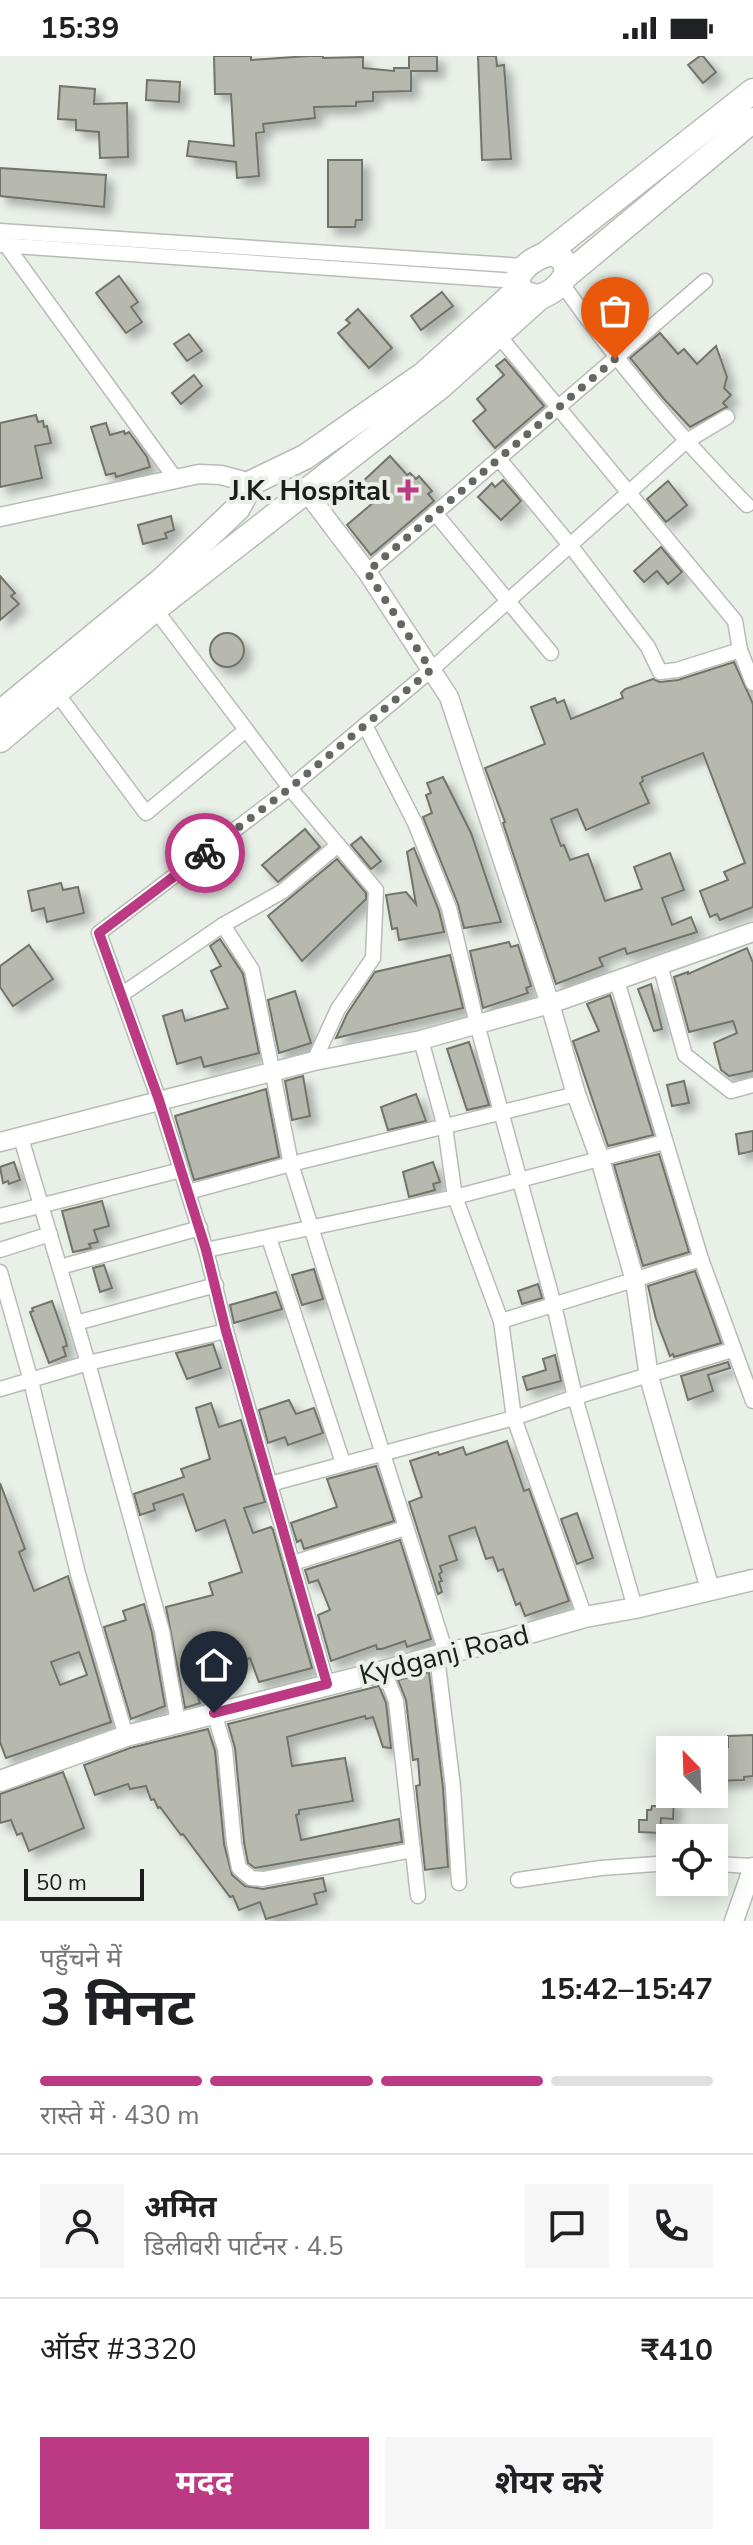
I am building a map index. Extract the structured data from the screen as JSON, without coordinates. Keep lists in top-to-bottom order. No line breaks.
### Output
{"streets":{"main road":["Kydganj Road"]},"places":{"health":["J.K. Hospital"]},"scale_bar":"50 m","north":"top left","page":{"status":"15:39","scale":"50 m","heading":["3 मिनट","पहुँचने में","15:42–15:47"],"panel":["अमित","डिलीवरी पार्टनर · 4.5","ऑर्डर #3320","₹410"],"bar":"रास्ते में · 430 m","buttons":["मदद","शेयर करें"]}}
